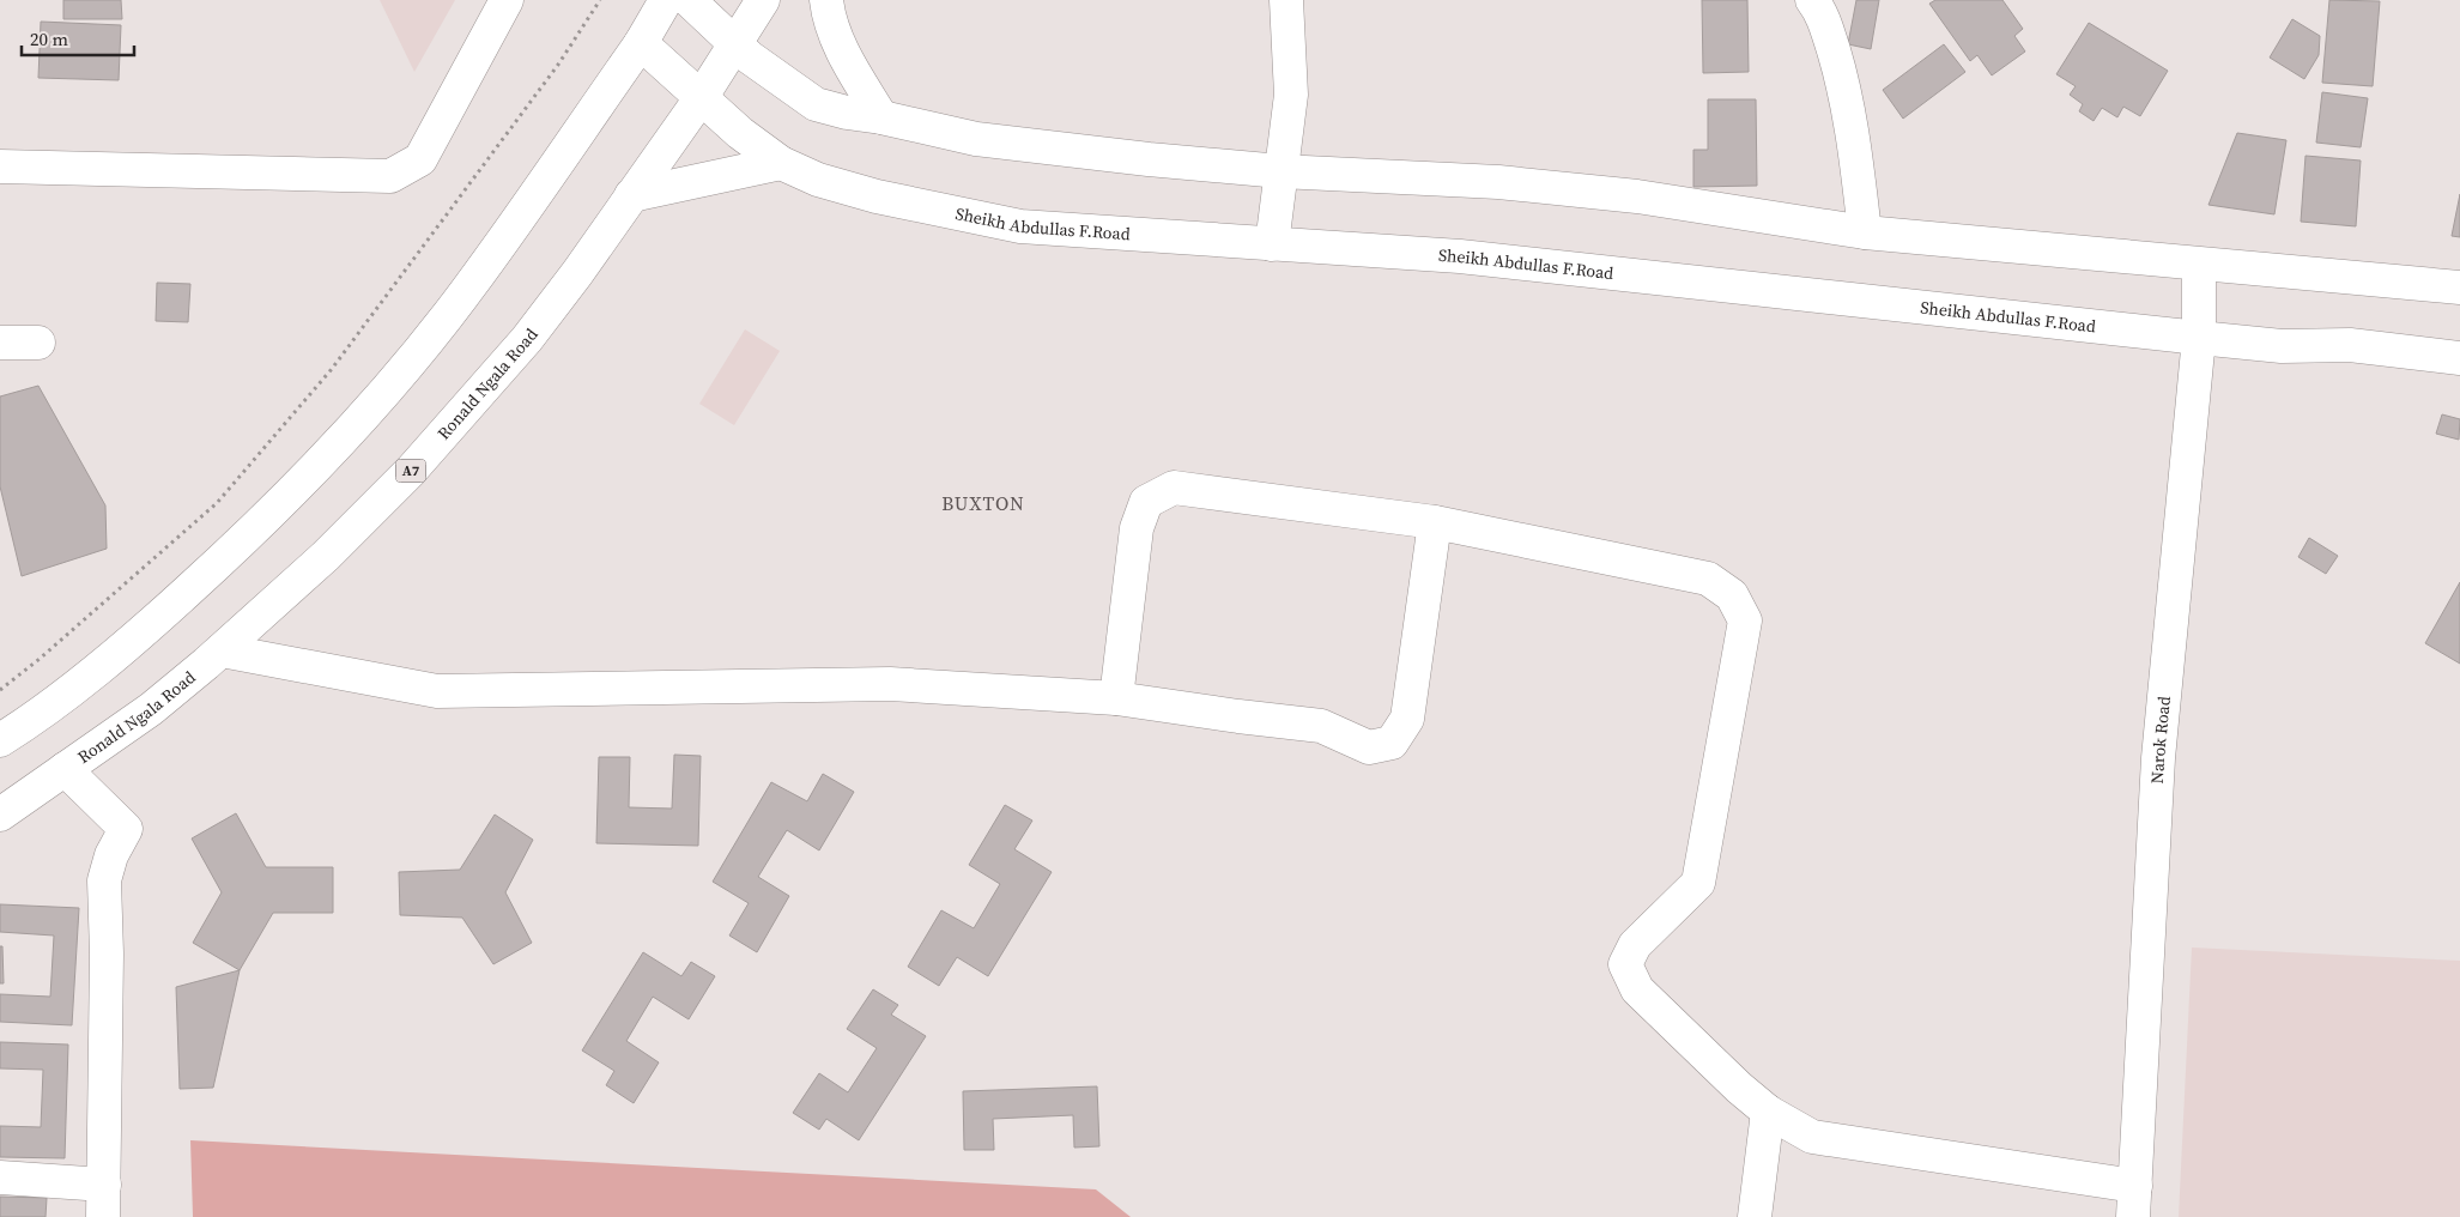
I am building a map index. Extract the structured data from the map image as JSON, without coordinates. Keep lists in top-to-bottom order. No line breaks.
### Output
{"streets":{"main road":["Sheikh Abdullas F.Road","Ronald Ngala Road","A7","Narok Road"]},"crossings":[["Sheikh Abdullas F.Road","Ronald Ngala Road"],["Sheikh Abdullas F.Road","Narok Road"]],"districts":["BUXTON"],"scale_bar":"20 m"}
